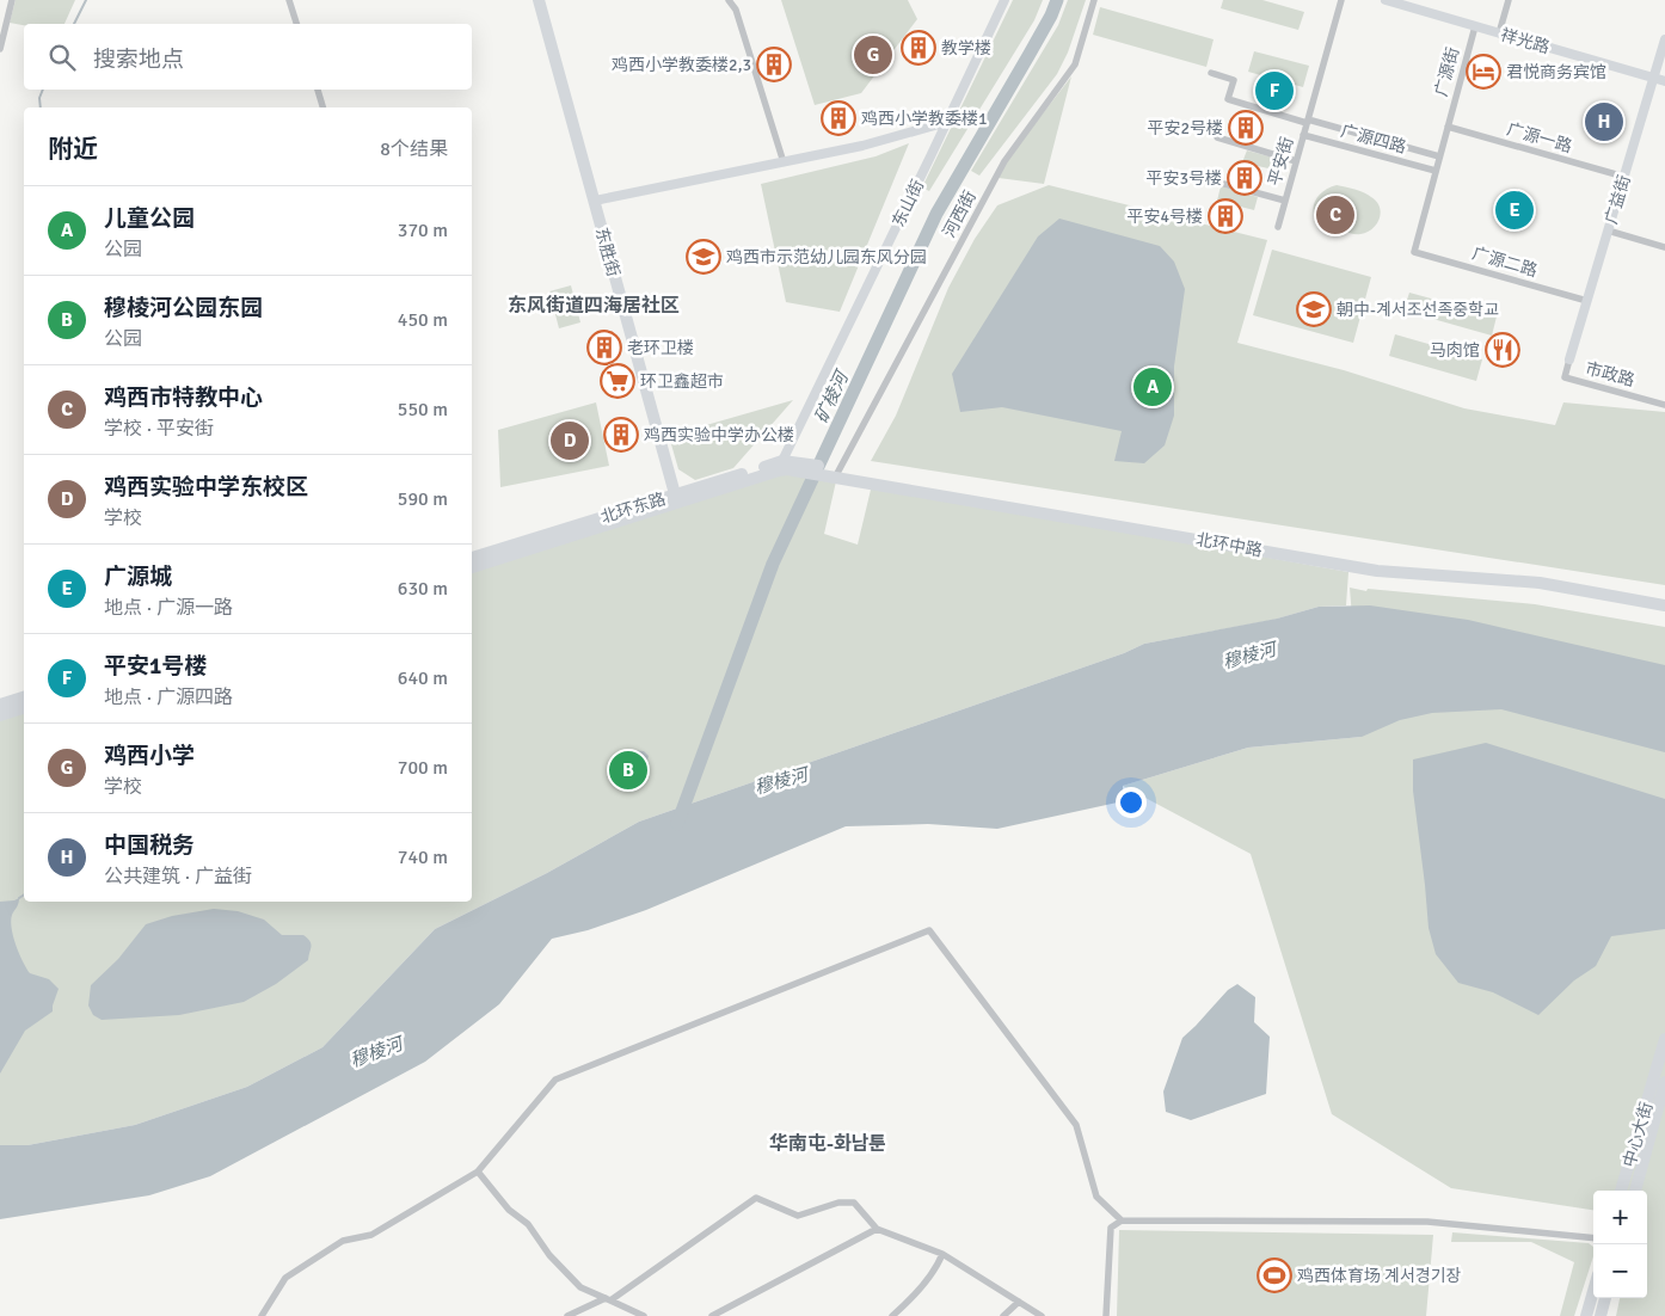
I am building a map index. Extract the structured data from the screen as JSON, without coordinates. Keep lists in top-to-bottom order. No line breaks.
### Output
{"streets":{"highway":["东胜街","北环东路","北环中路","中心大街"],"street":["祥光路","广源街","广源一路","广源四路","平安街","广益街","东山街","河西街","广源二路","市政路"]},"crossings":[["祥光路","广源街"],["祥光路","广益街"],["广源街","广源一路"],["广源街","广源四路"],["广源街","广源二路"],["广源一路","广益街"],["广源四路","平安街"],["广益街","广源二路"],["广益街","市政路"],["东山街","北环东路"],["河西街","北环中路"],["东胜街","北环东路"],["北环东路","北环中路"]],"districts":["东风街道四海居社区","华南屯-화남툰"],"water":["矿棱河","穆棱河"],"places":{"building":["教学楼","鸡西小学教委楼2,3","鸡西小学教委楼1","平安2号楼","平安3号楼","平安4号楼","老环卫楼","鸡西实验中学办公楼"],"hotel":["君悦商务宾馆"],"school or university":["鸡西市示范幼儿园东风分园","朝中-계서조선족중학교"],"restaurant":["马肉馆"],"supermarket":["环卫鑫超市"],"sports":["鸡西体育场 계서경기장"]},"page":{"search":"搜索地点","pins":["G","F","H","E","C","A","D","B"],"heading":["附近","8个结果"],"list":[{"mark":"A","name":"儿童公园","note":"公园","value":"370 m"},{"mark":"B","name":"穆棱河公园东园","note":"公园","value":"450 m"},{"mark":"C","name":"鸡西市特教中心","note":"学校 · 平安街","value":"550 m"},{"mark":"D","name":"鸡西实验中学东校区","note":"学校","value":"590 m"},{"mark":"E","name":"广源城","note":"地点 · 广源一路","value":"630 m"},{"mark":"F","name":"平安1号楼","note":"地点 · 广源四路","value":"640 m"},{"mark":"G","name":"鸡西小学","note":"学校","value":"700 m"},{"mark":"H","name":"中国税务","note":"公共建筑 · 广益街","value":"740 m"}],"map_buttons":["+","−"]}}
